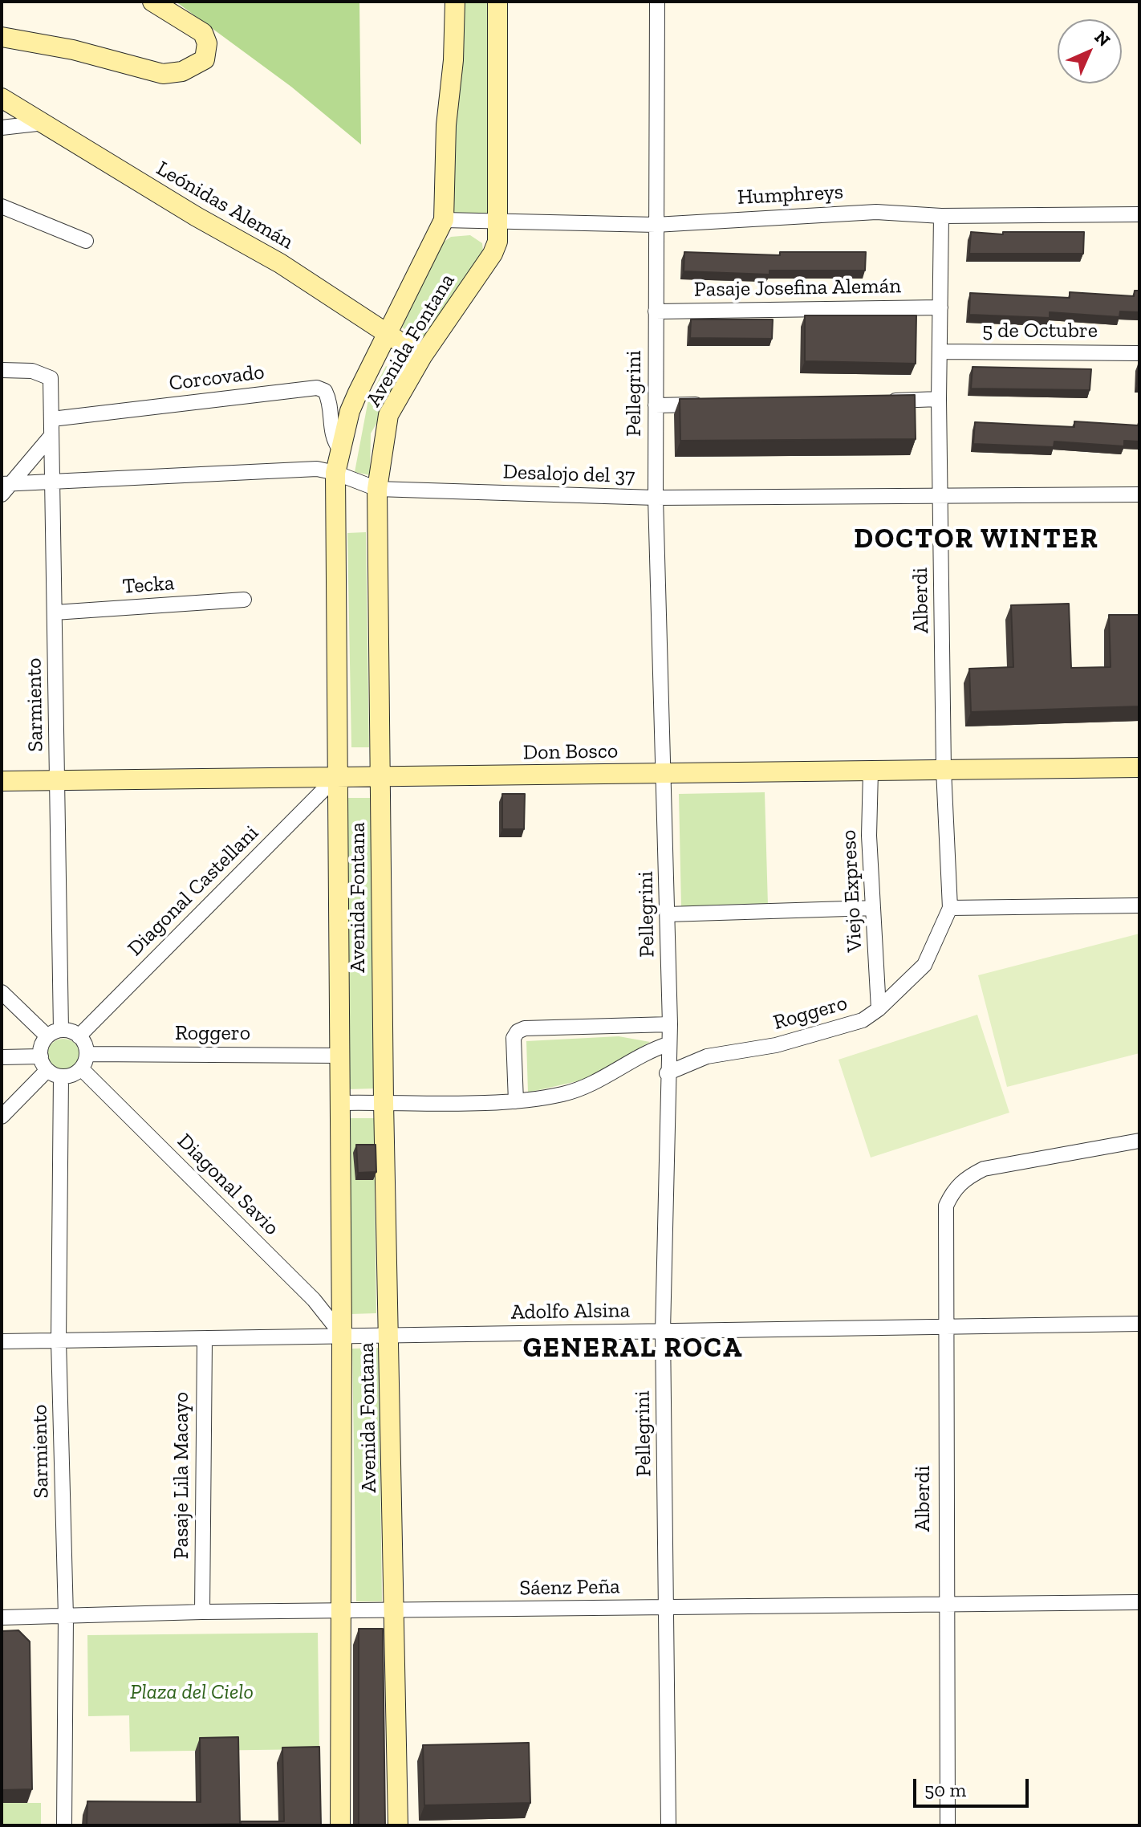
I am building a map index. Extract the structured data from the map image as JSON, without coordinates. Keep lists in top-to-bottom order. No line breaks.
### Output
{"streets":{"street":["Humphreys","Leónidas Alemán","Pasaje Josefina Alemán","5 de Octubre","Avenida Fontana","Corcovado","Pellegrini","Desalojo del 37","Tecka","Alberdi","Sarmiento","Don Bosco","Diagonal Castellani","Viejo Expreso","Roggero","Diagonal Savio","Adolfo Alsina","Pasaje Lila Macayo","Sáenz Peña"]},"crossings":[["Humphreys","Avenida Fontana"],["Humphreys","Pellegrini"],["Humphreys","Alberdi"],["Leónidas Alemán","Avenida Fontana"],["Pasaje Josefina Alemán","Pellegrini"],["Pasaje Josefina Alemán","Alberdi"],["5 de Octubre","Alberdi"],["Avenida Fontana","Corcovado"],["Avenida Fontana","Desalojo del 37"],["Avenida Fontana","Don Bosco"],["Avenida Fontana","Diagonal Castellani"],["Avenida Fontana","Roggero"],["Avenida Fontana","Diagonal Savio"],["Avenida Fontana","Adolfo Alsina"],["Avenida Fontana","Sáenz Peña"],["Corcovado","Sarmiento"],["Pellegrini","Desalojo del 37"],["Pellegrini","Don Bosco"],["Pellegrini","Roggero"],["Pellegrini","Adolfo Alsina"],["Pellegrini","Sáenz Peña"],["Desalojo del 37","Alberdi"],["Desalojo del 37","Sarmiento"],["Tecka","Sarmiento"],["Alberdi","Don Bosco"],["Alberdi","Roggero"],["Alberdi","Adolfo Alsina"],["Alberdi","Sáenz Peña"],["Sarmiento","Don Bosco"],["Sarmiento","Diagonal Castellani"],["Sarmiento","Roggero"],["Sarmiento","Diagonal Savio"],["Sarmiento","Adolfo Alsina"],["Sarmiento","Sáenz Peña"],["Don Bosco","Diagonal Castellani"],["Don Bosco","Viejo Expreso"],["Diagonal Castellani","Roggero"],["Diagonal Castellani","Diagonal Savio"],["Viejo Expreso","Roggero"],["Roggero","Diagonal Savio"],["Diagonal Savio","Adolfo Alsina"],["Adolfo Alsina","Pasaje Lila Macayo"],["Pasaje Lila Macayo","Sáenz Peña"]],"districts":["DOCTOR WINTER","GENERAL ROCA"],"parks":["Plaza del Cielo"],"scale_bar":"50 m","north":"top right"}
